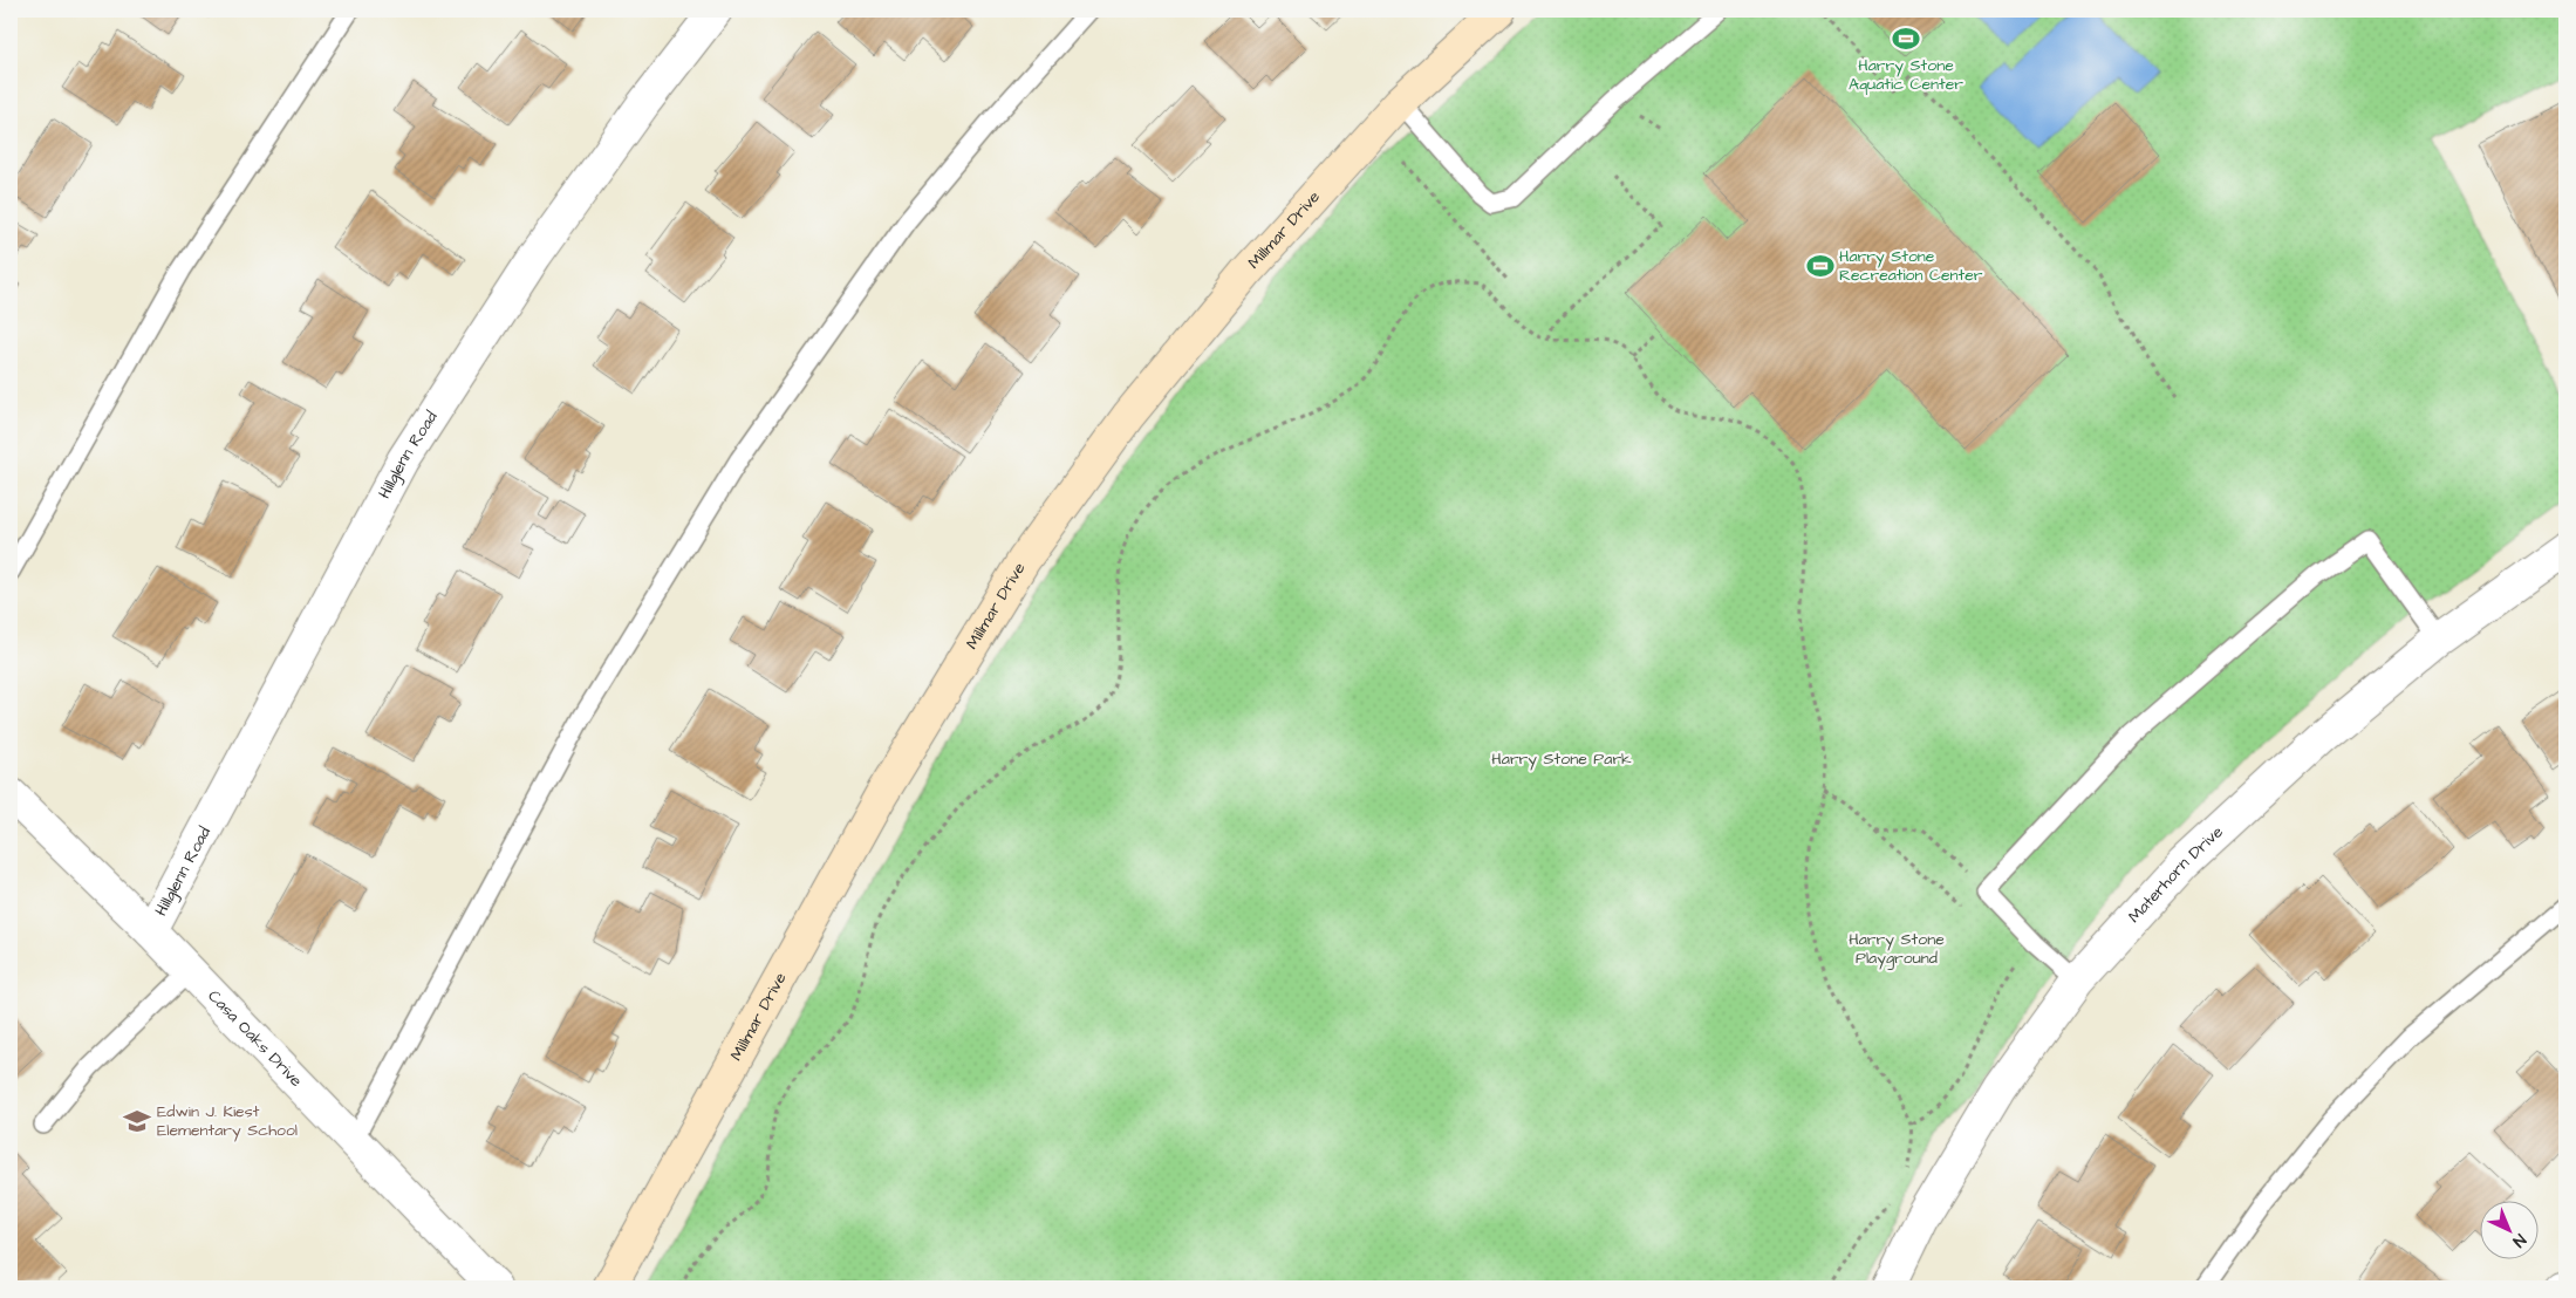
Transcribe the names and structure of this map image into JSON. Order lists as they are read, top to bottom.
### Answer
{
  "streets": {
    "street": [
      "Millmar Drive",
      "Hillglenn Road",
      "Materhorn Drive",
      "Casa Oaks Drive"
    ]
  },
  "crossings": [
    ["Hillglenn Road", "Casa Oaks Drive"]
  ],
  "parks": ["Harry Stone Park", "Harry Stone Playground"],
  "places": {
    "sports": ["Harry Stone Aquatic Center", "Harry Stone Recreation Center"],
    "school or university": ["Edwin J. Kiest Elementary School"]
  },
  "north": "bottom right"
}
